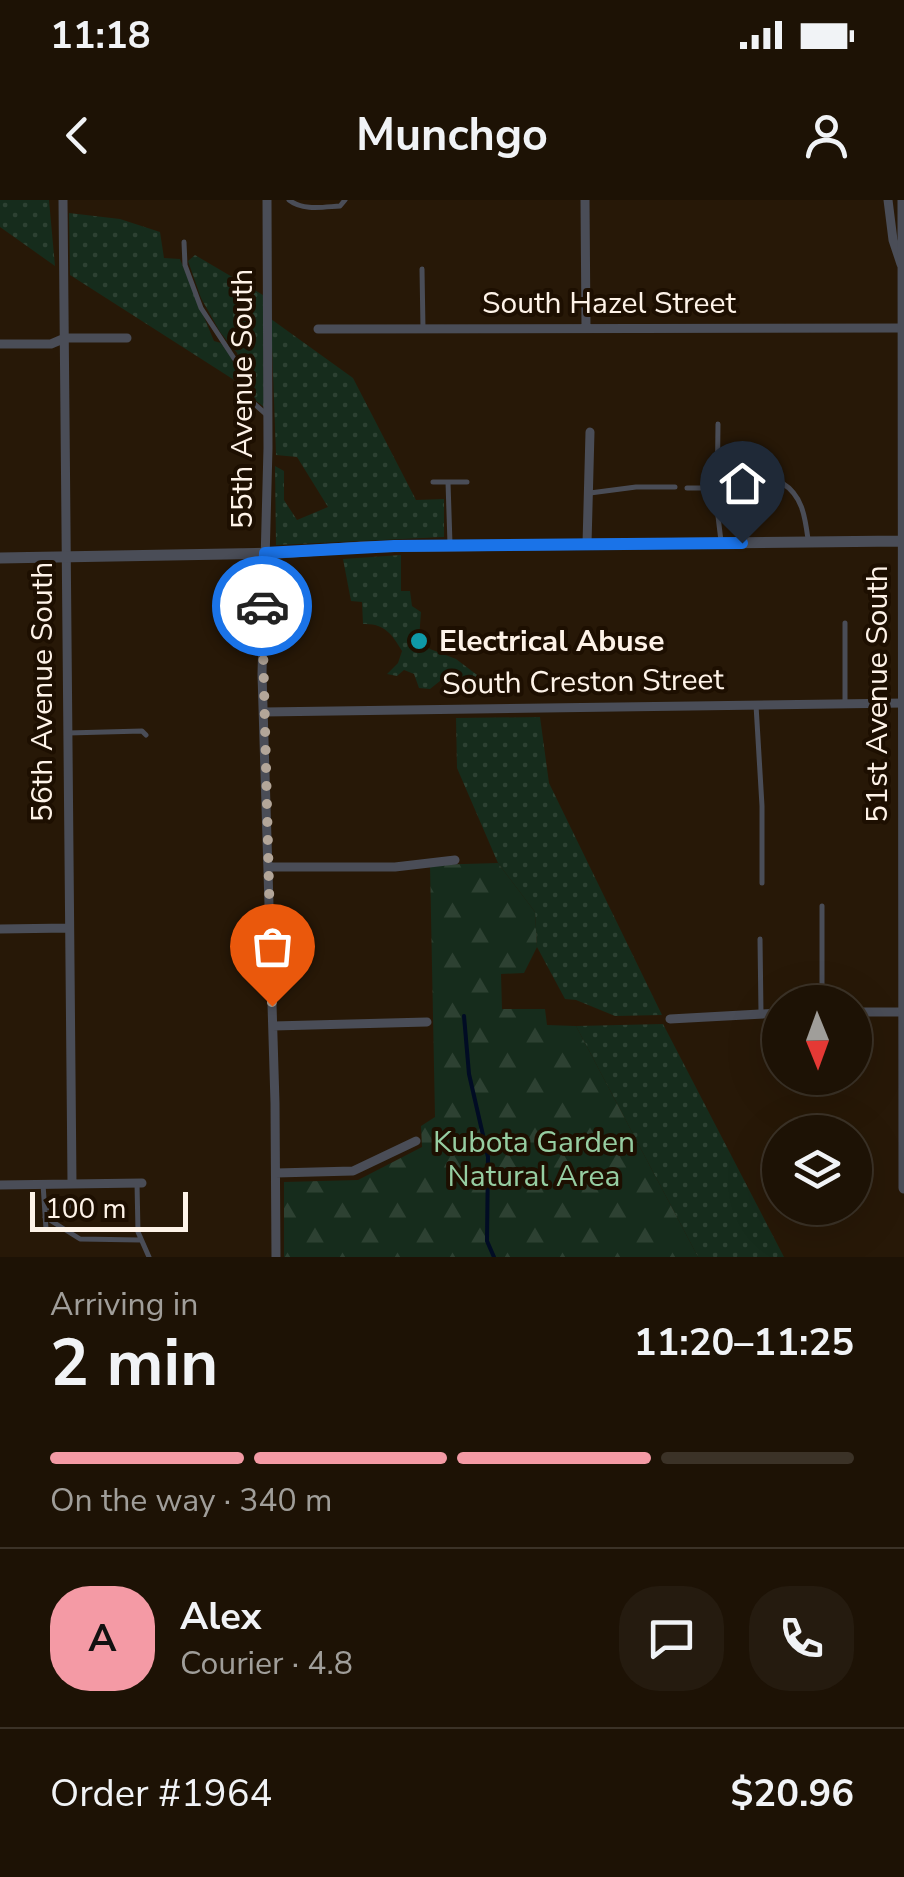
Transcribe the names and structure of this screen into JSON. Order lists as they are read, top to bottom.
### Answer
{
  "streets": {
    "street": [
      "South Hazel Street",
      "55th Avenue South",
      "South Creston Street",
      "56th Avenue South",
      "51st Avenue South"
    ]
  },
  "crossings": [
    ["South Hazel Street", "51st Avenue South"],
    ["55th Avenue South", "South Creston Street"],
    ["South Creston Street", "51st Avenue South"]
  ],
  "parks": ["Kubota Garden Natural Area"],
  "places": ["Electrical Abuse"],
  "scale_bar": "100 m",
  "north": "bottom",
  "page": {
    "status": "11:18",
    "header": "Munchgo",
    "scale": "100 m",
    "heading": ["2 min", "Arriving in", "11:20–11:25"],
    "panel": [
      "Alex",
      "Courier · 4.8",
      "Order #1964",
      "$20.96"
    ],
    "bar": "On the way · 340 m",
    "round": "A"
  }
}
